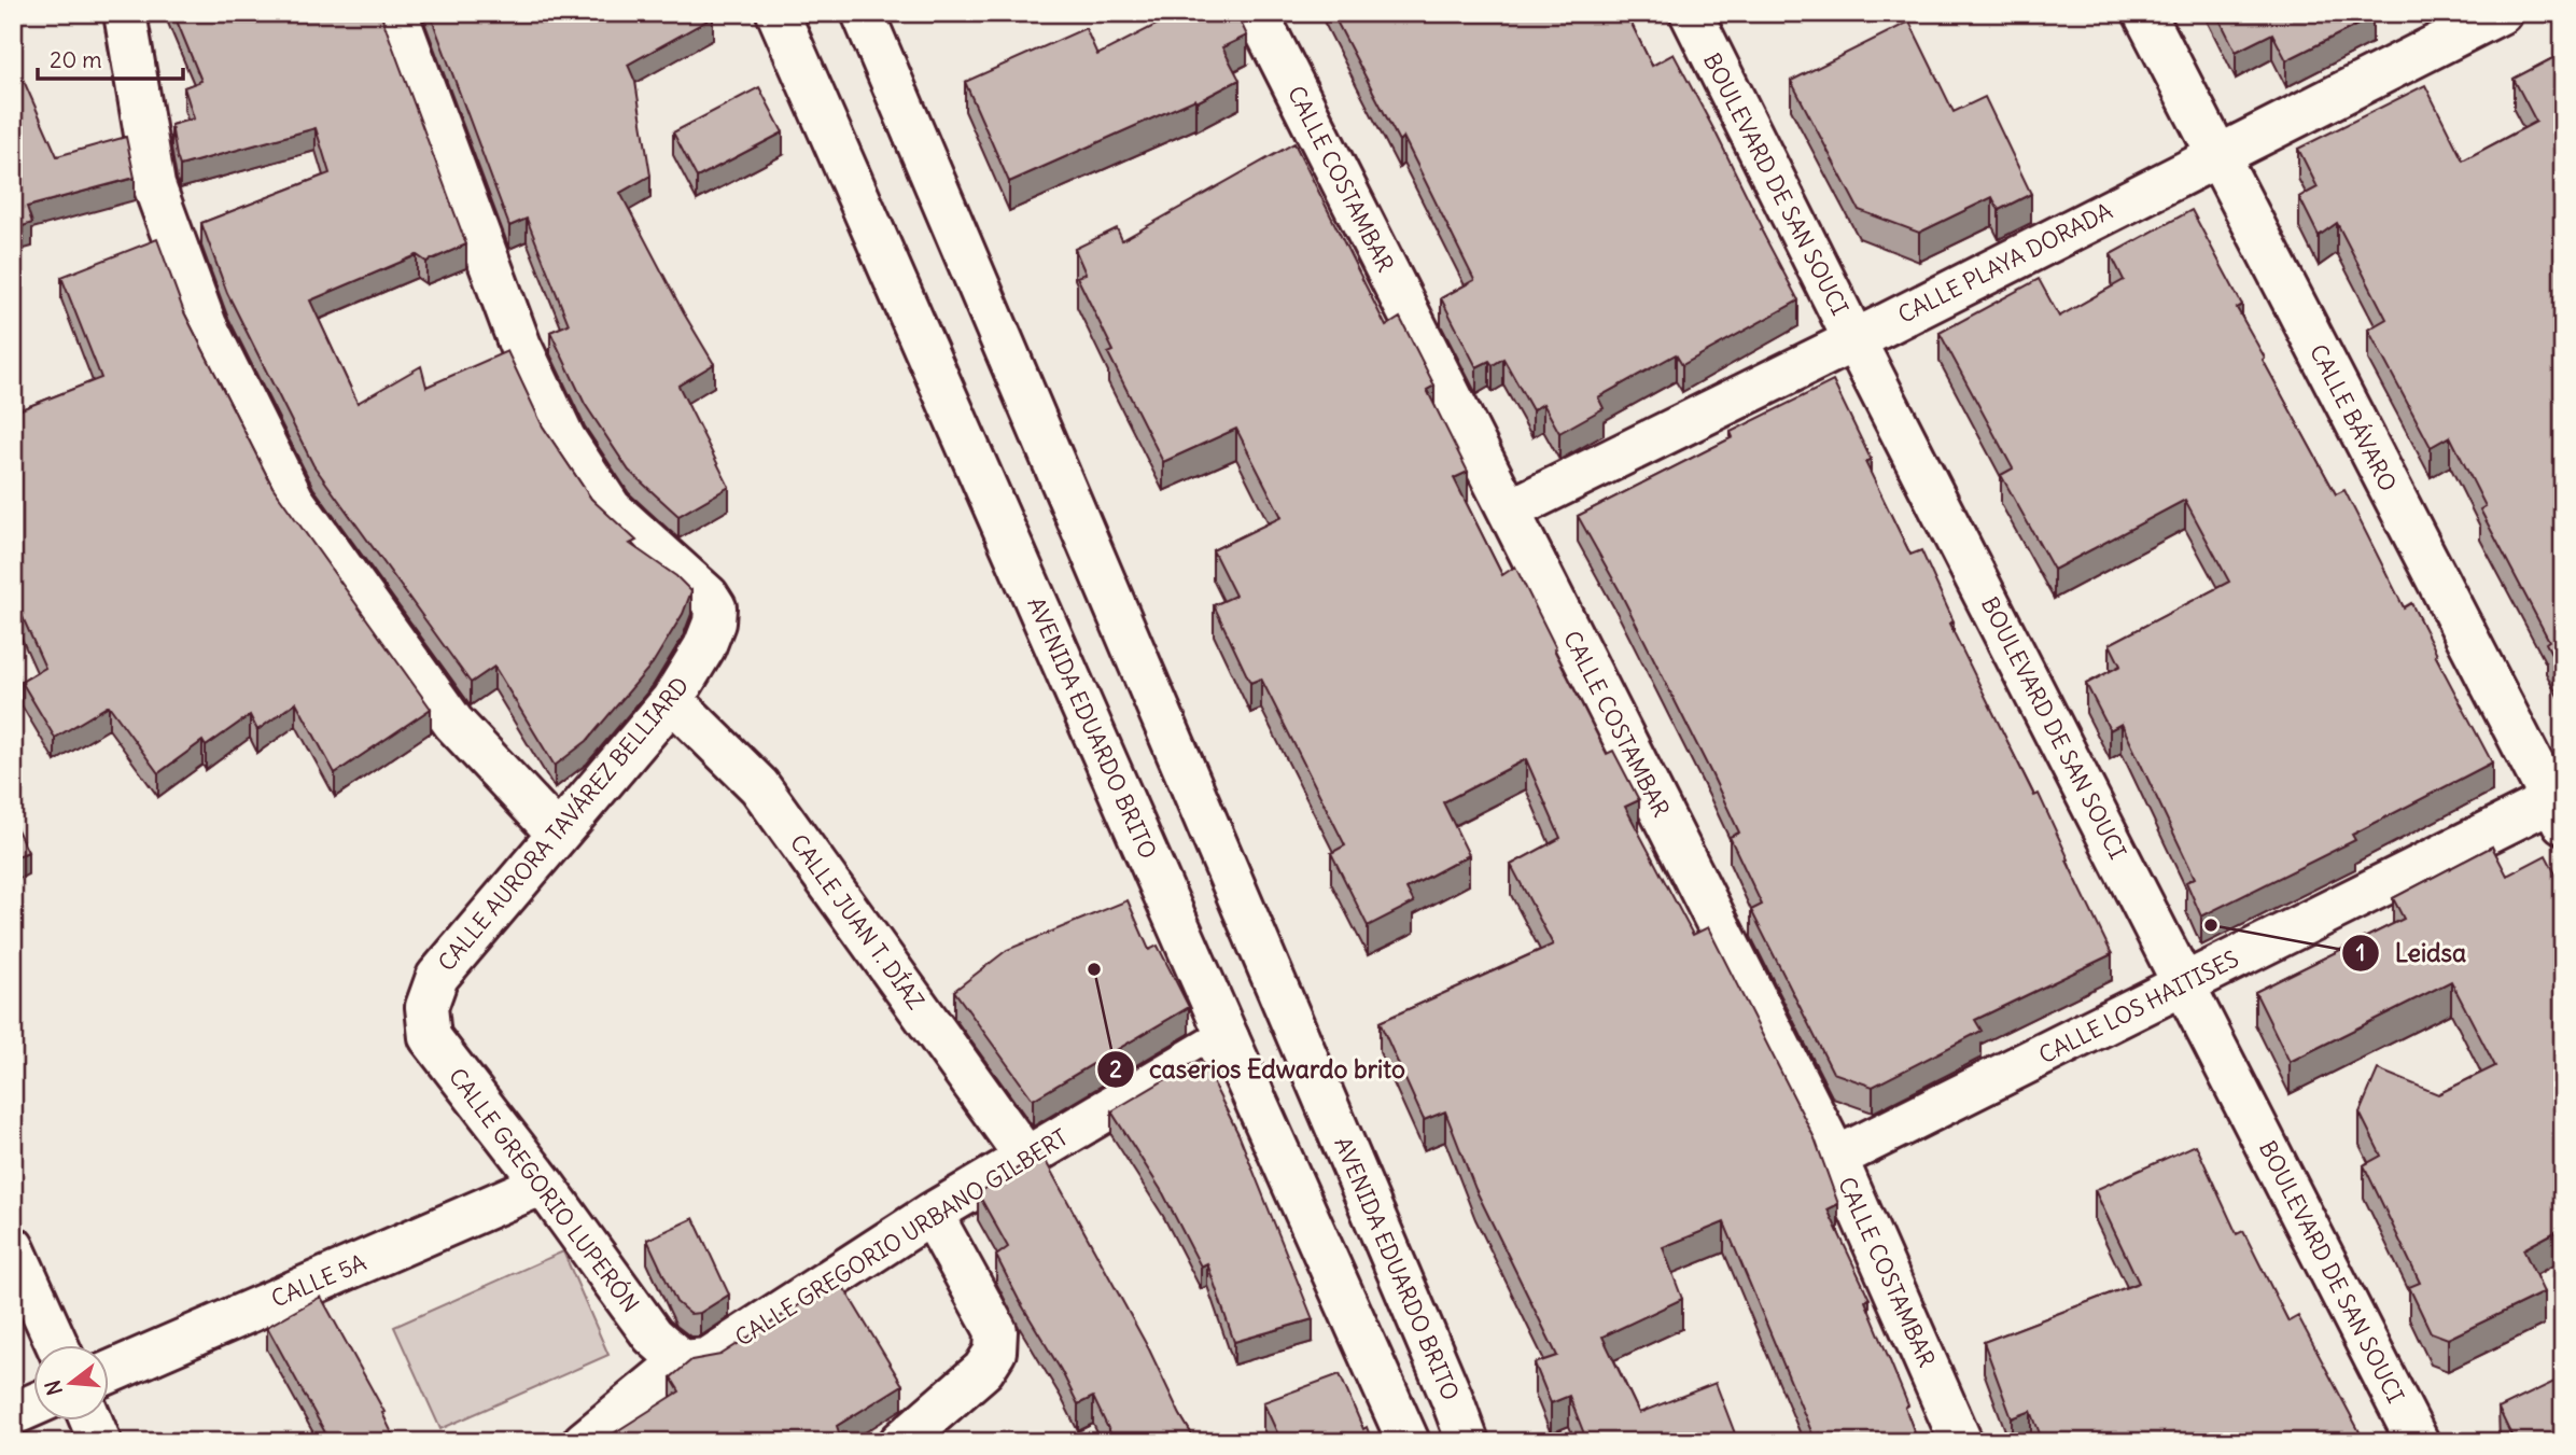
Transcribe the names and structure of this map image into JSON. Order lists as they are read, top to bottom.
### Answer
{
  "streets": {
    "street": [
      "CALLE COSTAMBAR",
      "BOULEVARD DE SAN SOUCI",
      "CALLE PLAYA DORADA",
      "CALLE BÁVARO",
      "AVENIDA EDUARDO BRITO",
      "CALLE AURORA TAVÁREZ BELLIARD",
      "CALLE JUAN T. DÍAZ",
      "CALLE LOS HAITISES",
      "CALLE GREGORIO LUPERÓN",
      "CALLE GREGORIO URBANO GILBERT",
      "CALLE 5A"
    ]
  },
  "crossings": [
    ["CALLE COSTAMBAR", "CALLE PLAYA DORADA"],
    ["CALLE COSTAMBAR", "CALLE LOS HAITISES"],
    ["BOULEVARD DE SAN SOUCI", "CALLE PLAYA DORADA"],
    ["BOULEVARD DE SAN SOUCI", "CALLE LOS HAITISES"],
    ["CALLE PLAYA DORADA", "CALLE BÁVARO"],
    ["CALLE BÁVARO", "CALLE LOS HAITISES"],
    ["AVENIDA EDUARDO BRITO", "CALLE GREGORIO URBANO GILBERT"],
    ["CALLE AURORA TAVÁREZ BELLIARD", "CALLE JUAN T. DÍAZ"],
    ["CALLE AURORA TAVÁREZ BELLIARD", "CALLE GREGORIO LUPERÓN"],
    ["CALLE JUAN T. DÍAZ", "CALLE GREGORIO URBANO GILBERT"],
    ["CALLE GREGORIO LUPERÓN", "CALLE GREGORIO URBANO GILBERT"],
    ["CALLE GREGORIO LUPERÓN", "CALLE 5A"]
  ],
  "places": ["Leidsa", "caserios Edwardo brito"],
  "scale_bar": "20 m",
  "north": "left"
}
